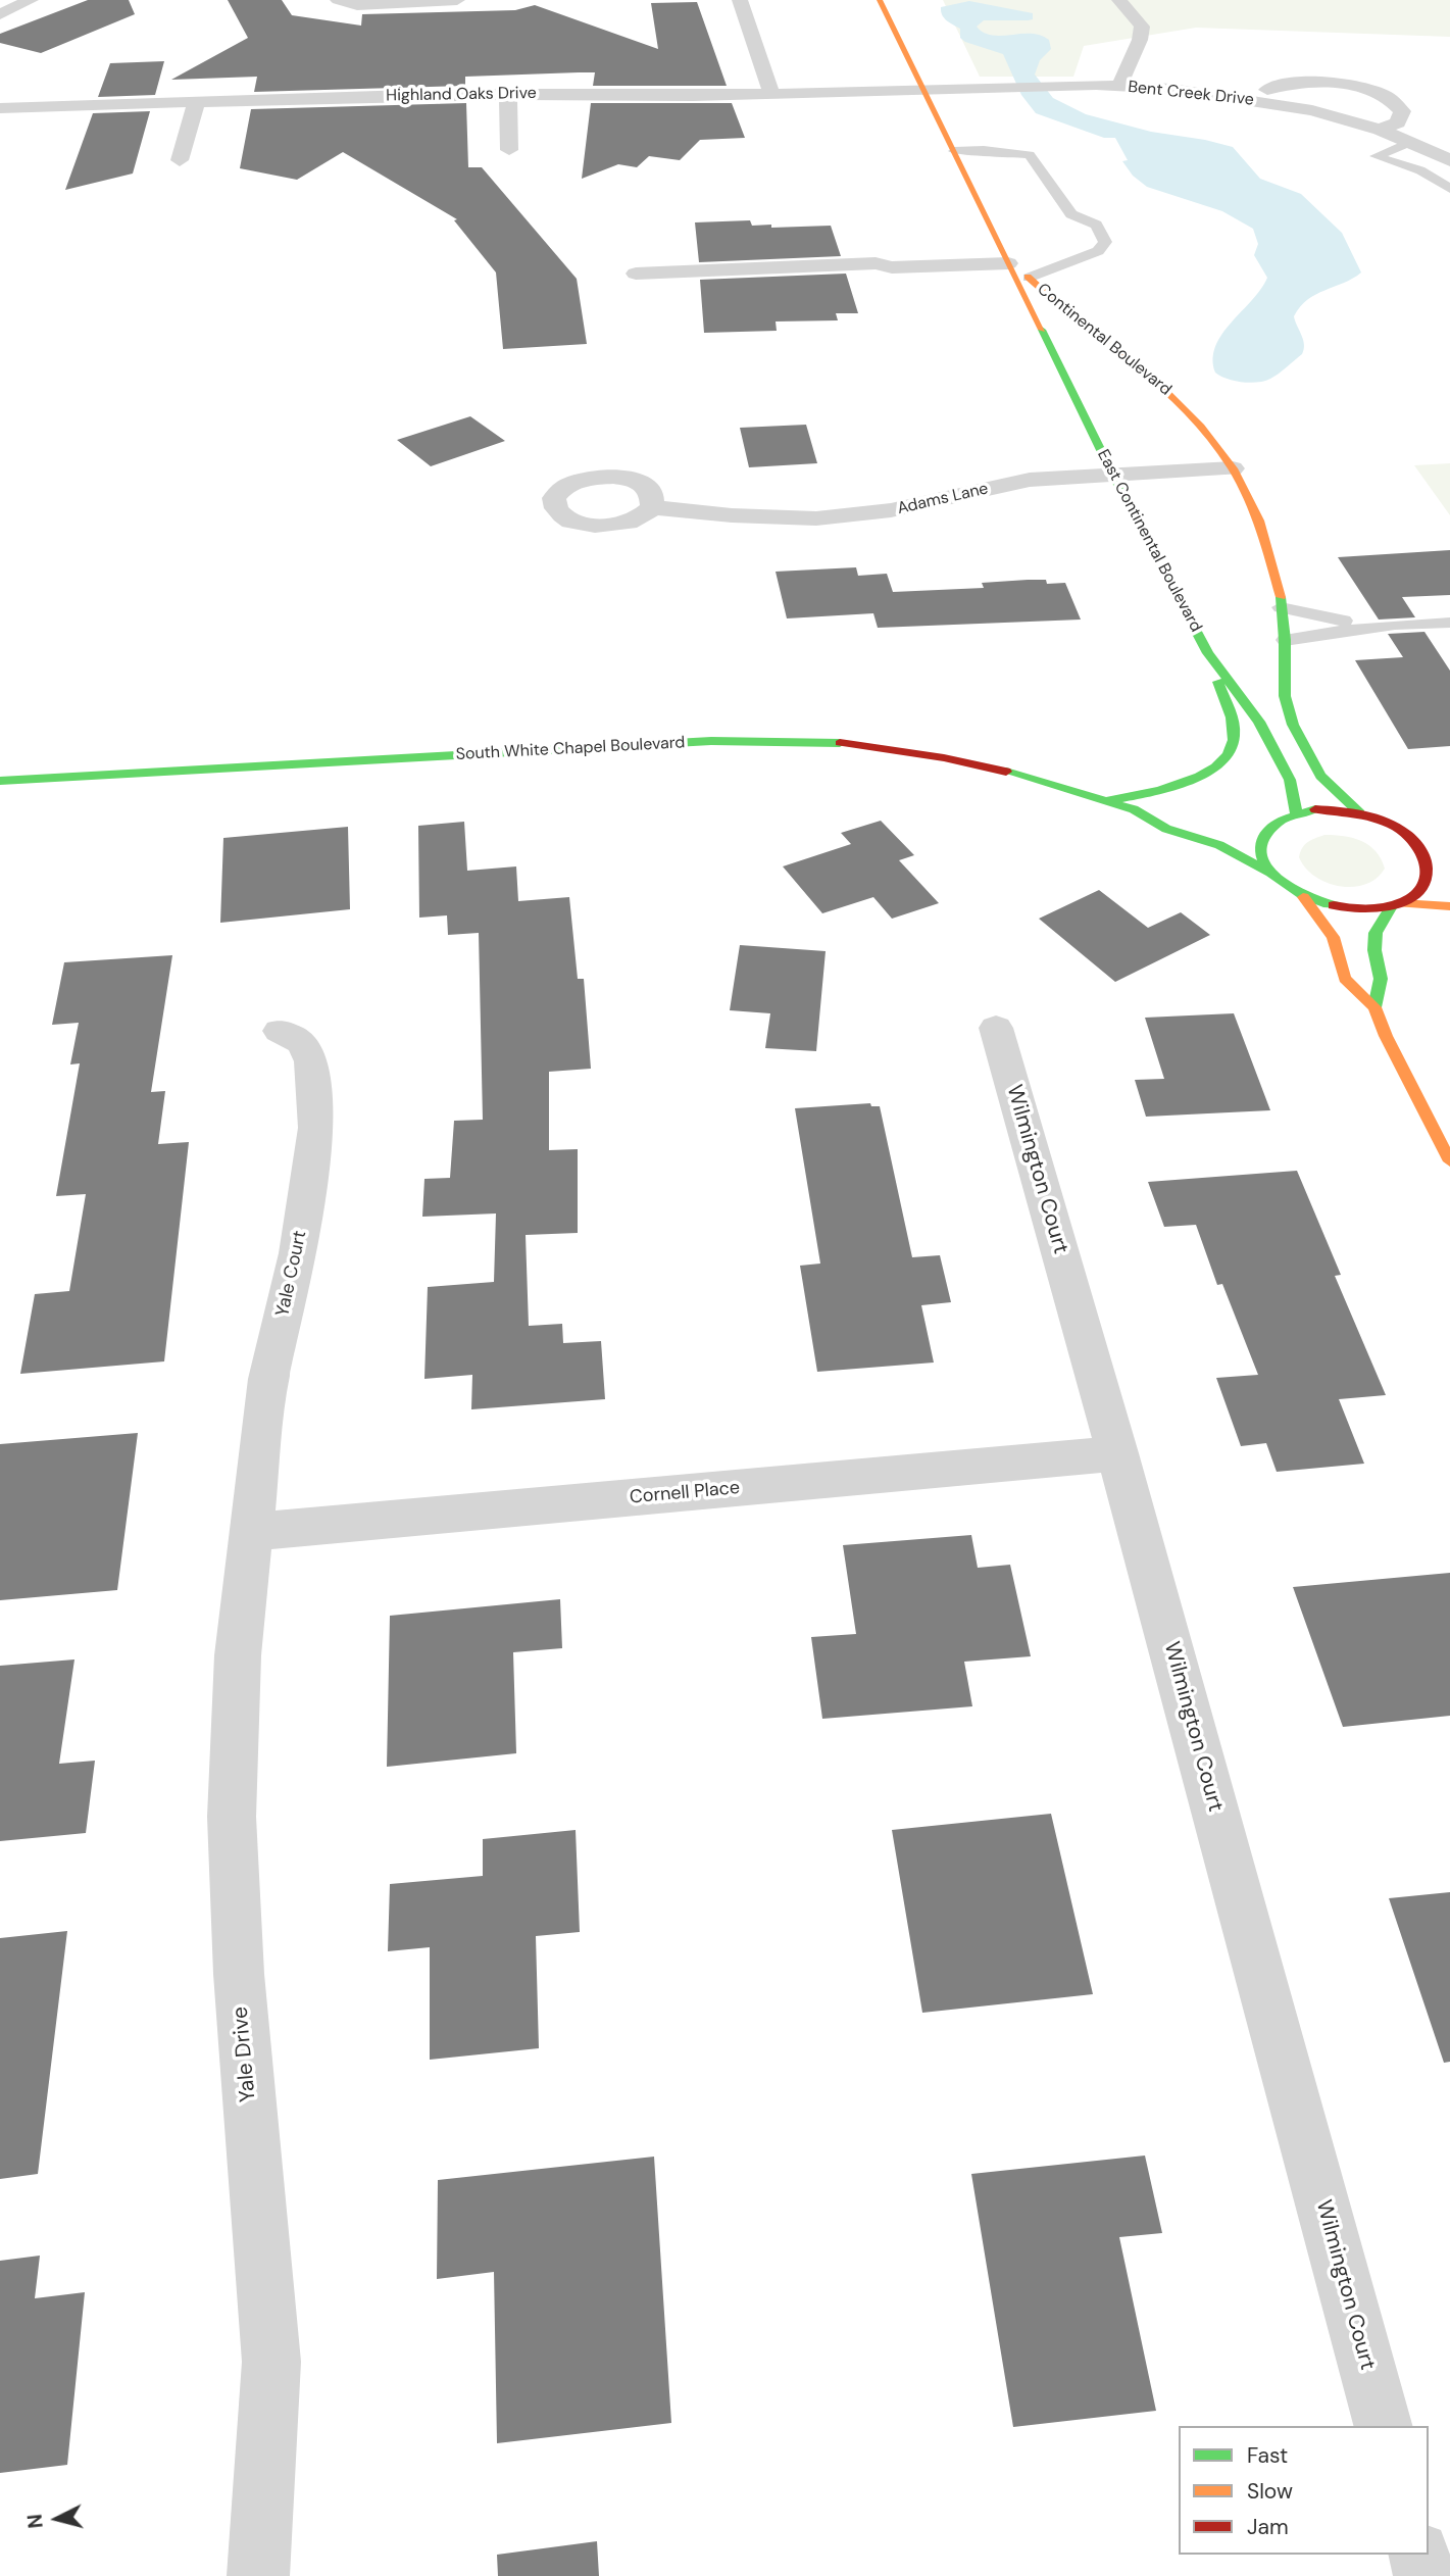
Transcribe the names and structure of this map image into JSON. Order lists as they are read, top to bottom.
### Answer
{
  "streets": {
    "main road": ["Continental Boulevard", "East Continental Boulevard", "South White Chapel Boulevard"],
    "street": [
      "Bent Creek Drive",
      "Highland Oaks Drive",
      "Adams Lane",
      "Wilmington Court",
      "Yale Court",
      "Cornell Place",
      "Yale Drive"
    ]
  },
  "crossings": [
    ["Bent Creek Drive", "Highland Oaks Drive"],
    ["Bent Creek Drive", "East Continental Boulevard"],
    ["Highland Oaks Drive", "East Continental Boulevard"],
    ["Continental Boulevard", "Adams Lane"],
    ["Continental Boulevard", "East Continental Boulevard"],
    ["Continental Boulevard", "South White Chapel Boulevard"],
    ["Adams Lane", "East Continental Boulevard"],
    ["East Continental Boulevard", "South White Chapel Boulevard"],
    ["Wilmington Court", "Cornell Place"],
    ["Yale Court", "Cornell Place"],
    ["Yale Court", "Yale Drive"],
    ["Cornell Place", "Yale Drive"]
  ],
  "legend": ["Fast", "Slow", "Jam"],
  "north": "left"
}
